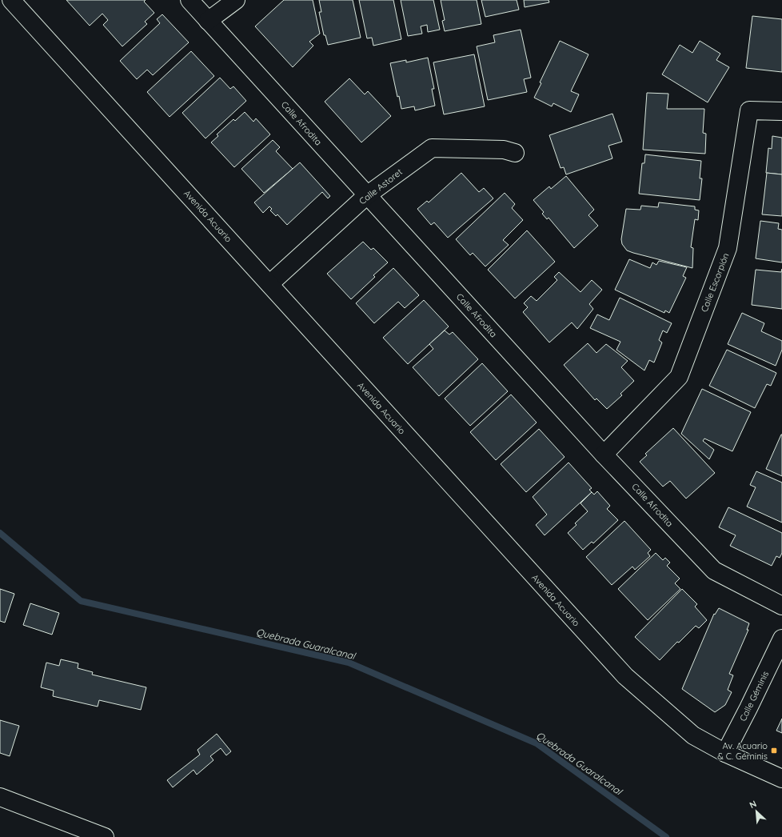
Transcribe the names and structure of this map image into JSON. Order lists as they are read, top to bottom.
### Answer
{
  "streets": {
    "street": [
      "Calle Afrodita",
      "Calle Astoret",
      "Avenida Acuario",
      "Calle Escorpión",
      "Calle Géminis"
    ]
  },
  "crossings": [
    ["Calle Afrodita", "Calle Astoret"],
    ["Calle Afrodita", "Calle Escorpión"],
    ["Calle Astoret", "Avenida Acuario"],
    ["Avenida Acuario", "Calle Géminis"]
  ],
  "water": ["Quebrada Guaralcanal"],
  "places": {
    "transit": ["Av. Acuario & C. Géminis"]
  },
  "north": "top left"
}
